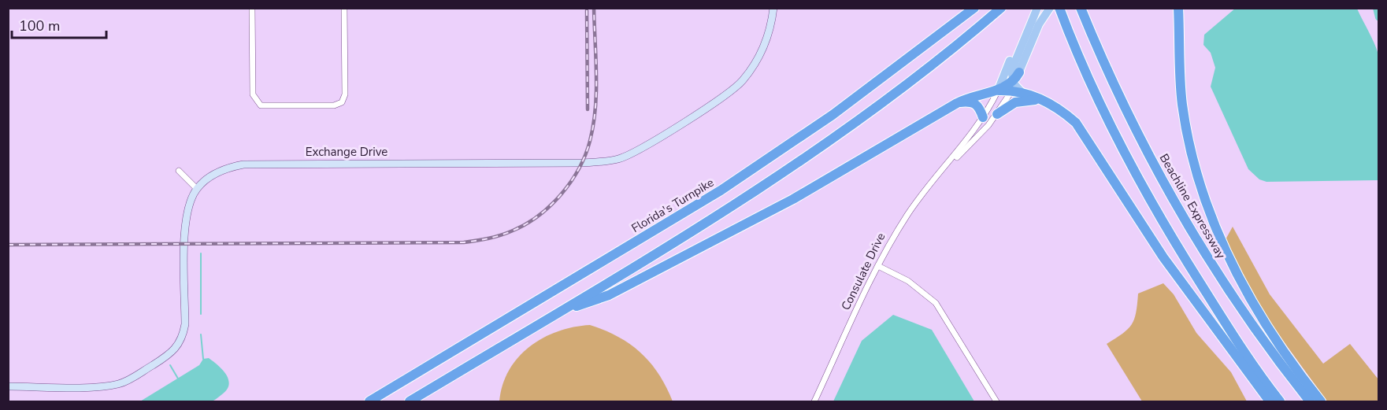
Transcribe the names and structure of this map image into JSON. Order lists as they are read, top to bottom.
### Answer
{
  "streets": {
    "highway": ["Florida's Turnpike", "Beachline Expressway"],
    "main road": ["Consulate Drive"],
    "street": ["Exchange Drive"]
  },
  "scale_bar": "100 m"
}
